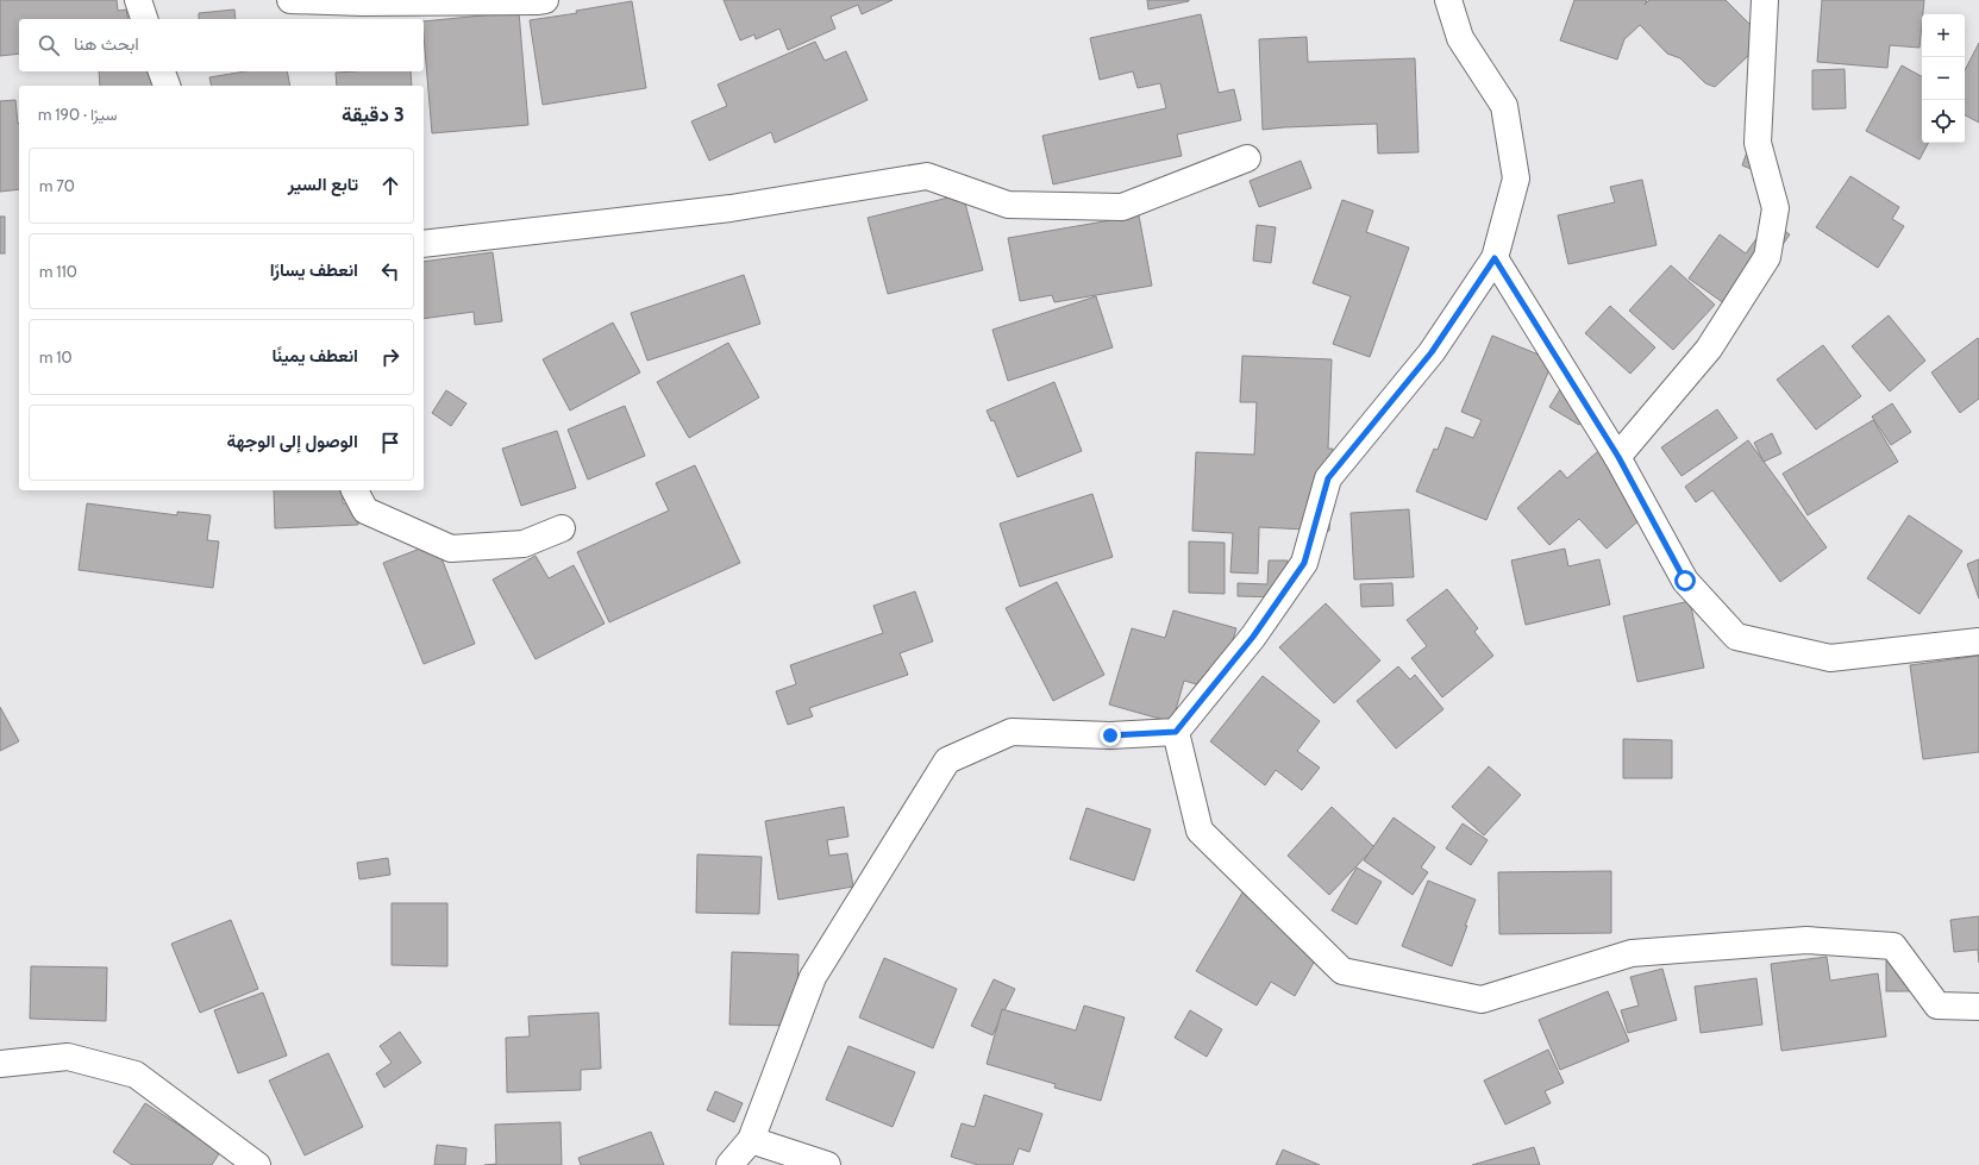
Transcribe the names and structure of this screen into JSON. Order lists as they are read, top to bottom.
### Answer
{
  "page": {
    "map_buttons": ["+", "−"],
    "search": "ابحث هنا",
    "heading": ["3 دقيقة", "سيرًا · 190 m"],
    "list": [
      ["تابع السير", "70 m"],
      ["انعطف يسارًا", "110 m"],
      ["انعطف يمينًا", "10 m"],
      "الوصول إلى الوجهة"
    ]
  }
}
